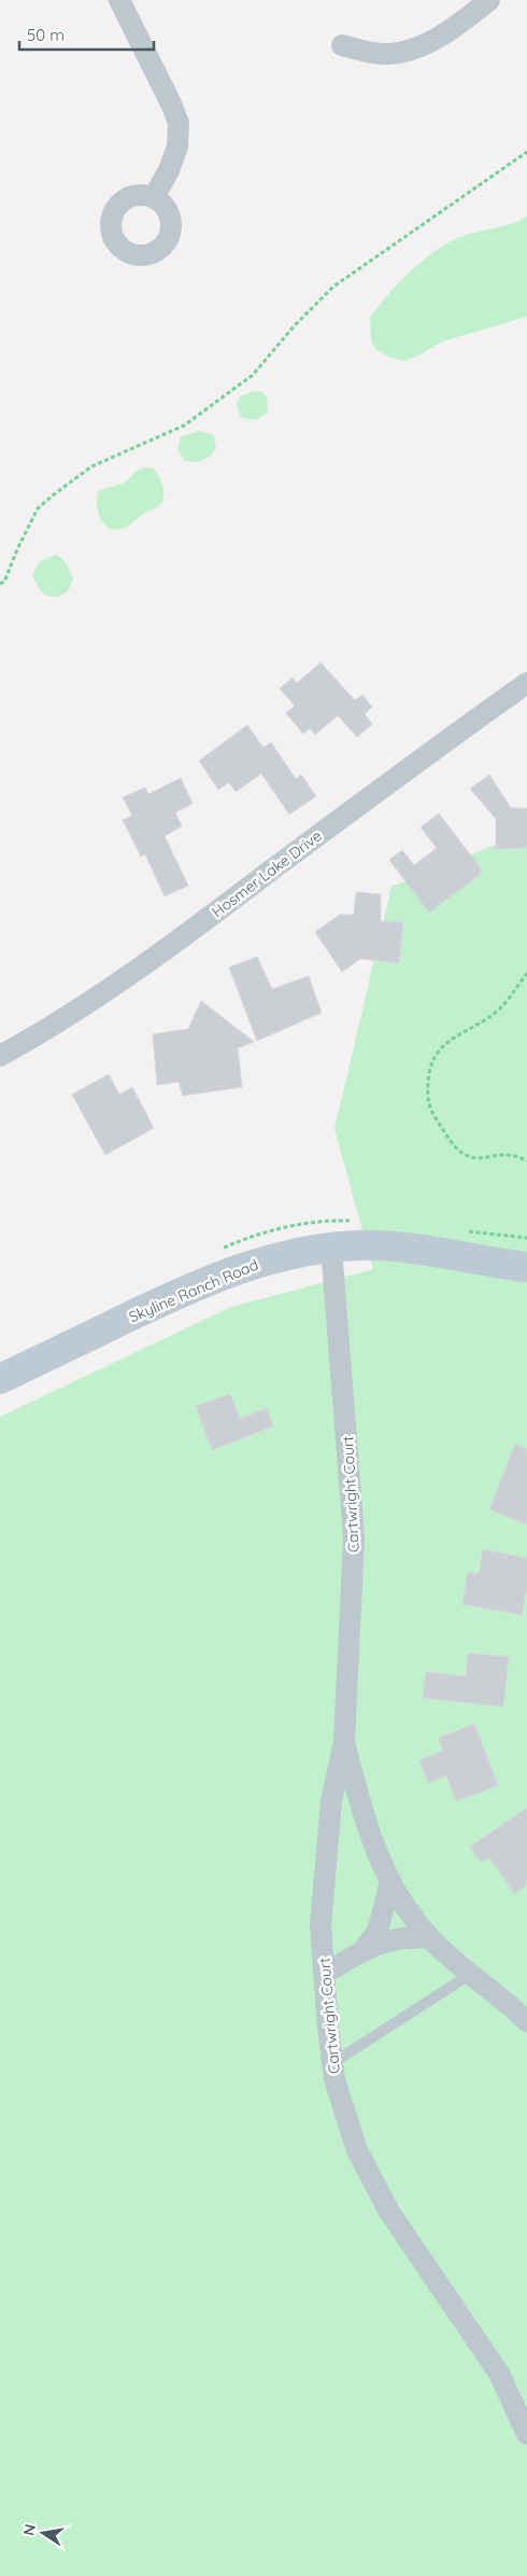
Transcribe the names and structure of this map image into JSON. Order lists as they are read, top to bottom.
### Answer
{
  "streets": {
    "street": ["Hosmer Lake Drive", "Skyline Ranch Road", "Cartwright Court"]
  },
  "crossings": [
    ["Skyline Ranch Road", "Cartwright Court"]
  ],
  "scale_bar": "50 m",
  "north": "left"
}
